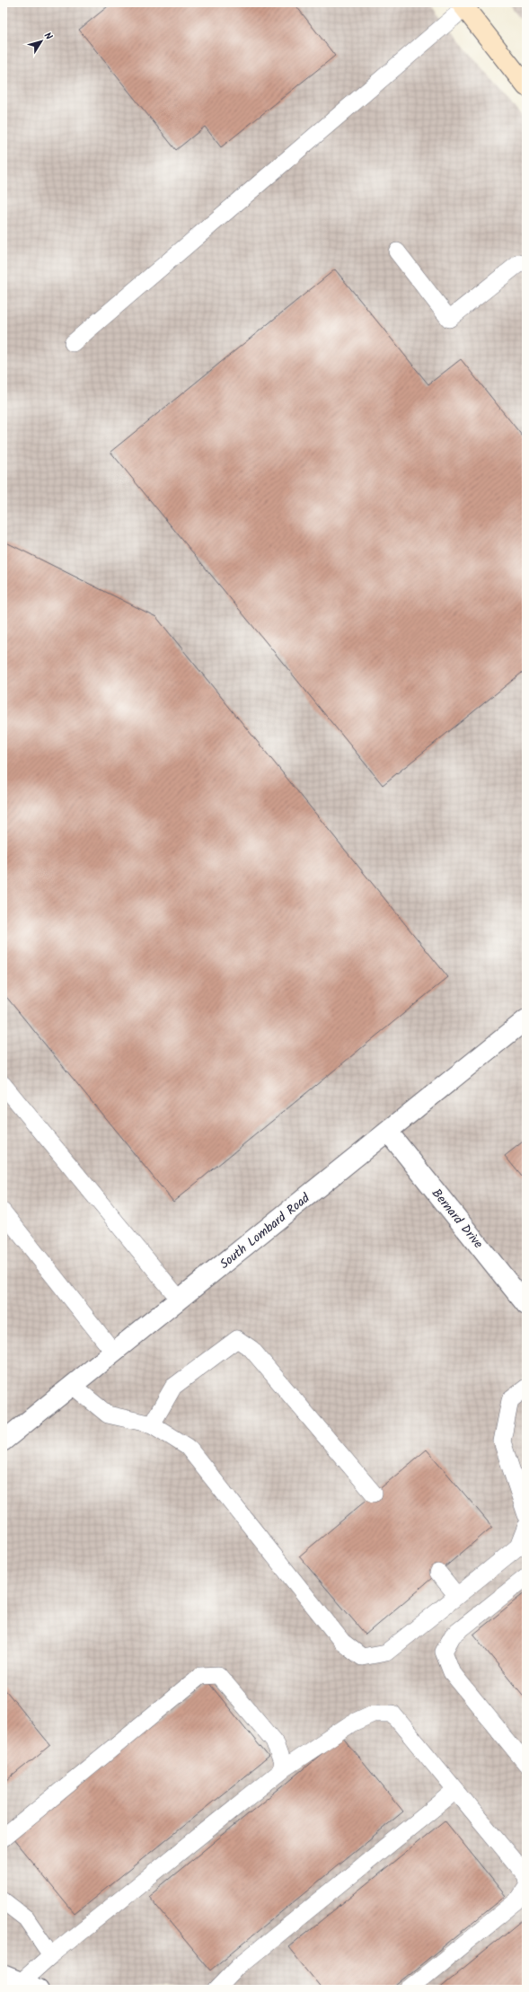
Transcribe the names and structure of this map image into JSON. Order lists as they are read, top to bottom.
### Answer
{
  "streets": {
    "street": ["Bernard Drive", "South Lombard Road"]
  },
  "crossings": [
    ["Bernard Drive", "South Lombard Road"]
  ],
  "north": "top right"
}
